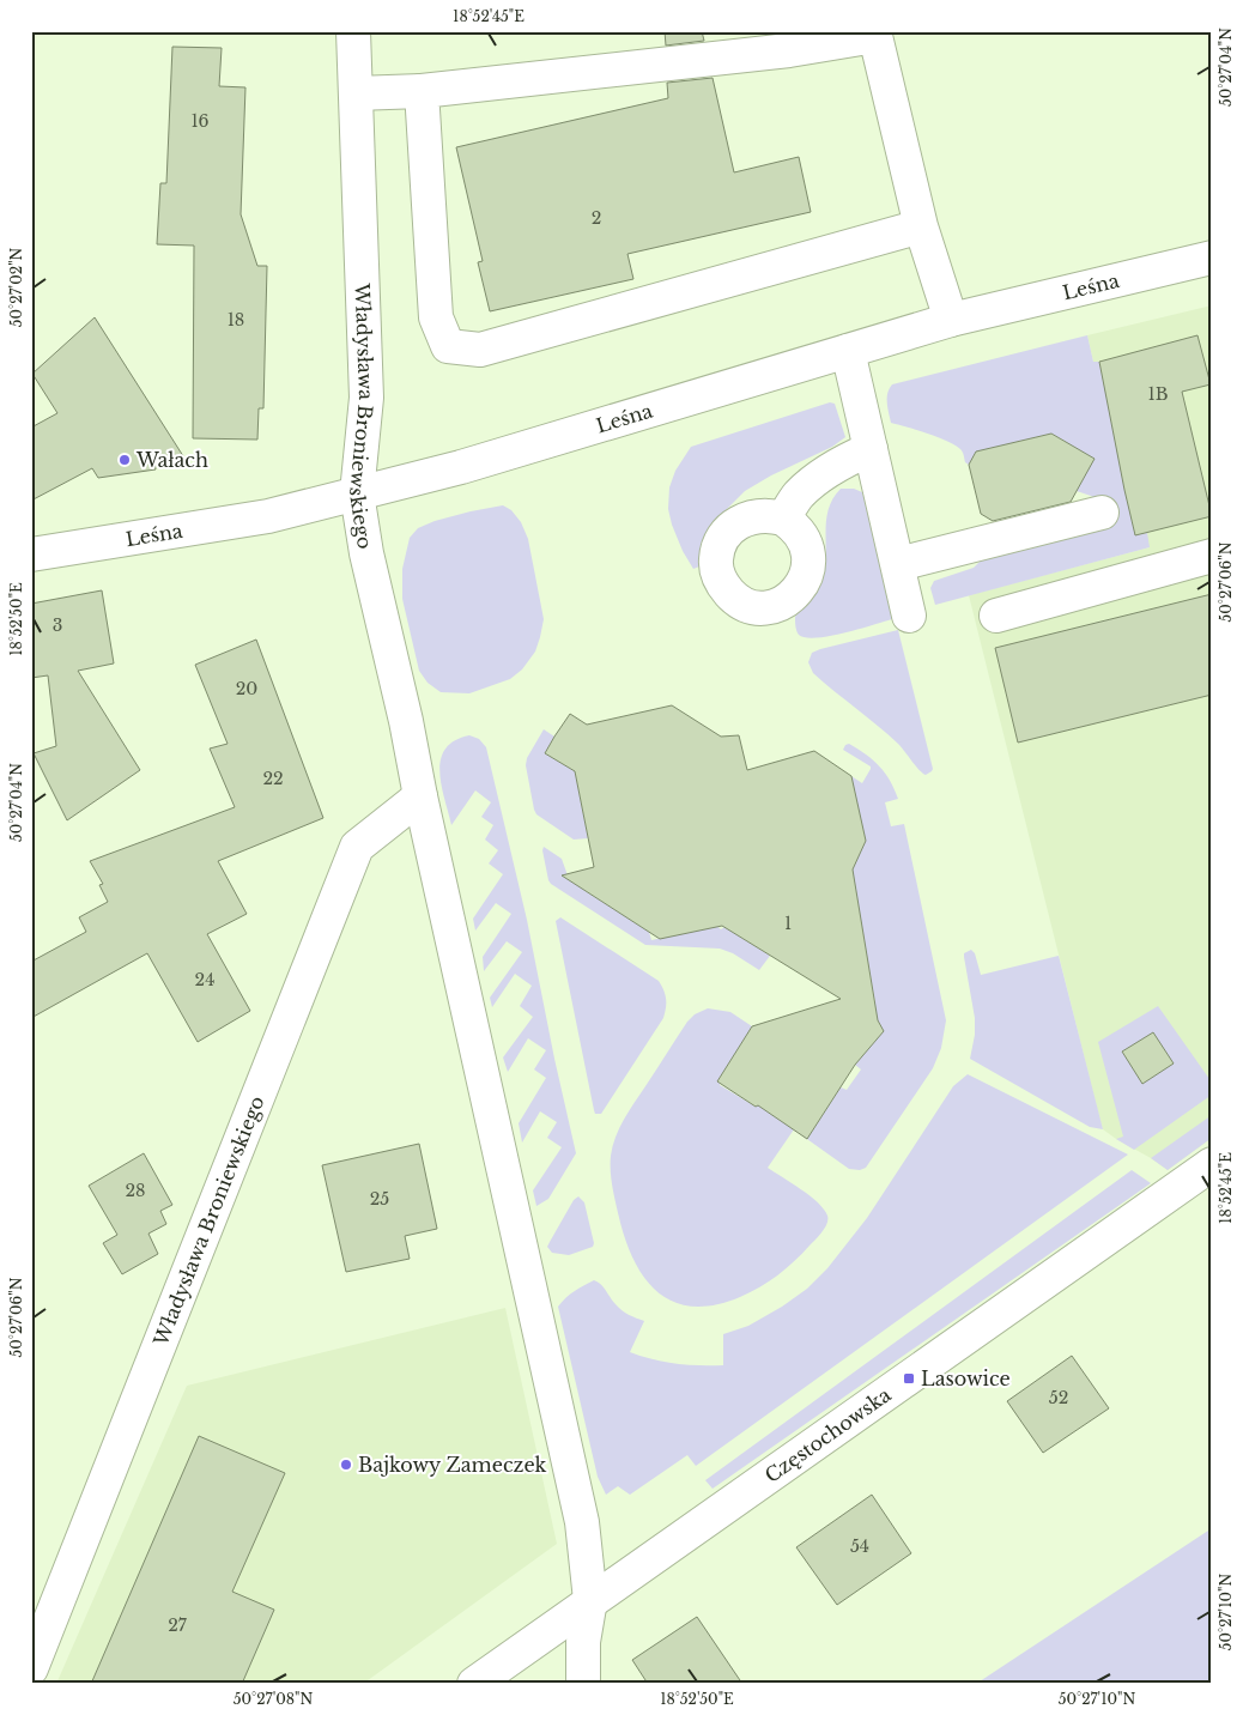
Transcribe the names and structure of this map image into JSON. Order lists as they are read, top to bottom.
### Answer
{
  "streets": {
    "street": ["Leśna", "Władysława Broniewskiego", "Częstochowska"]
  },
  "crossings": [
    ["Leśna", "Władysława Broniewskiego"],
    ["Władysława Broniewskiego", "Częstochowska"]
  ],
  "places": {
    "other": ["Wałach", "Bajkowy Zameczek"],
    "transit": ["Lasowice"]
  },
  "house_numbers": [
    "16",
    "2",
    "18",
    "1B",
    "3",
    "20",
    "22",
    "1",
    "24",
    "28",
    "25",
    "52",
    "54",
    "27"
  ],
  "coordinates": [
    "18°52'45\"E",
    "50°27'04\"N",
    "50°27'02\"N",
    "50°27'06\"N",
    "18°52'50\"E",
    "50°27'10\"N",
    "50°27'08\"N"
  ]
}
